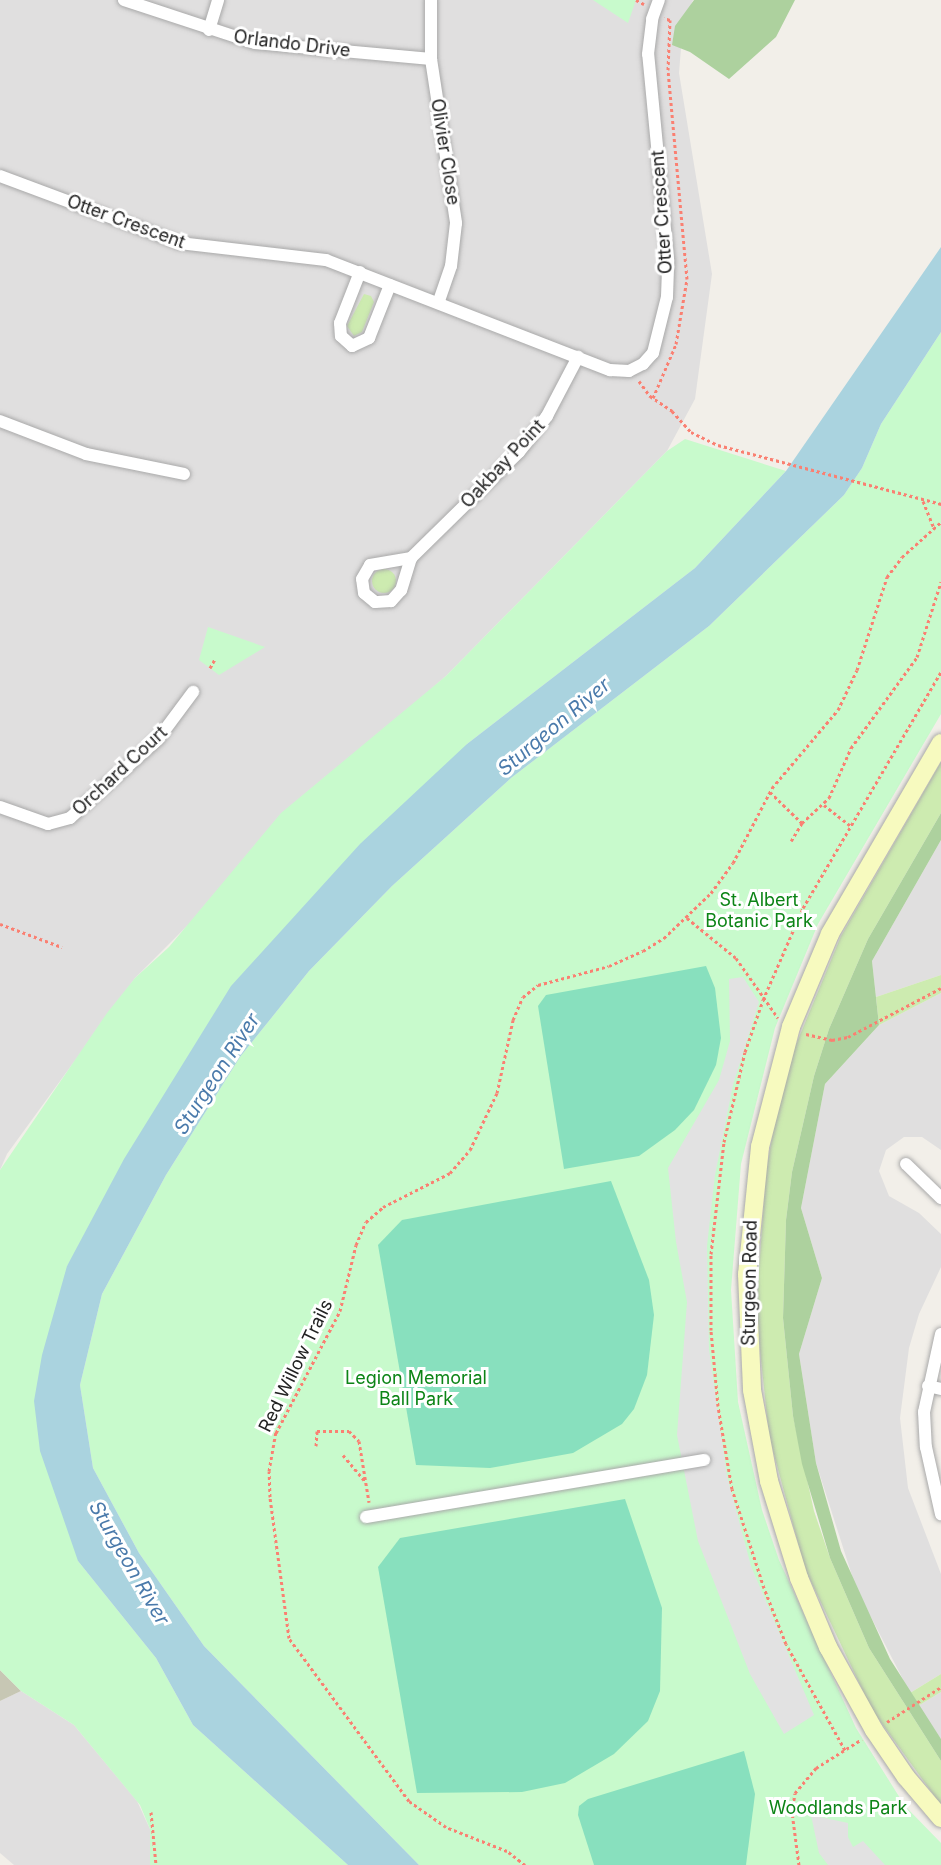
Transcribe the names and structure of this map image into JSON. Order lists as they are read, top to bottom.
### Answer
{
  "streets": {
    "main road": ["Sturgeon Road"],
    "street": [
      "Orlando Drive",
      "Olivier Close",
      "Otter Crescent",
      "Oakbay Point",
      "Orchard Court"
    ],
    "path": ["Red Willow Trails"]
  },
  "crossings": [
    ["Orlando Drive", "Olivier Close"],
    ["Olivier Close", "Otter Crescent"],
    ["Otter Crescent", "Oakbay Point"]
  ],
  "water": ["Sturgeon River"],
  "parks": ["St. Albert Botanic Park", "Legion Memorial Ball Park", "Woodlands Park"]
}
